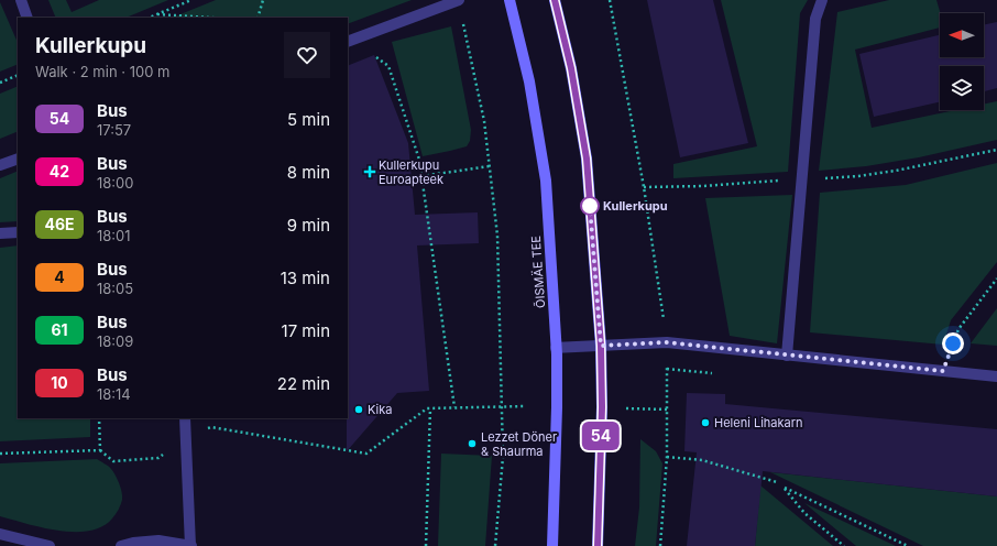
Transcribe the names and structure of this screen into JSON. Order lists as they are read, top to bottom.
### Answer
{
  "streets": {
    "main road": ["ÕISMÄE TEE"]
  },
  "places": {
    "health": ["Kullerkupu Euroapteek"],
    "other": [
      "Kullerkupu",
      "Kika",
      "Heleni Lihakarn",
      "Lezzet Döner & Shaurma"
    ]
  },
  "lines": ["bus line 54"],
  "north": "left",
  "page": {
    "on_map": "54",
    "heading": ["Kullerkupu", "Walk · 2 min · 100 m"],
    "list": [
      {
        "mark": "54",
        "name": "Bus",
        "note": "17:57",
        "value": "5 min"
      },
      {
        "mark": "42",
        "name": "Bus",
        "note": "18:00",
        "value": "8 min"
      },
      {
        "mark": "46E",
        "name": "Bus",
        "note": "18:01",
        "value": "9 min"
      },
      {
        "mark": "4",
        "name": "Bus",
        "note": "18:05",
        "value": "13 min"
      },
      {
        "mark": "61",
        "name": "Bus",
        "note": "18:09",
        "value": "17 min"
      },
      {
        "mark": "10",
        "name": "Bus",
        "note": "18:14",
        "value": "22 min"
      }
    ]
  }
}
